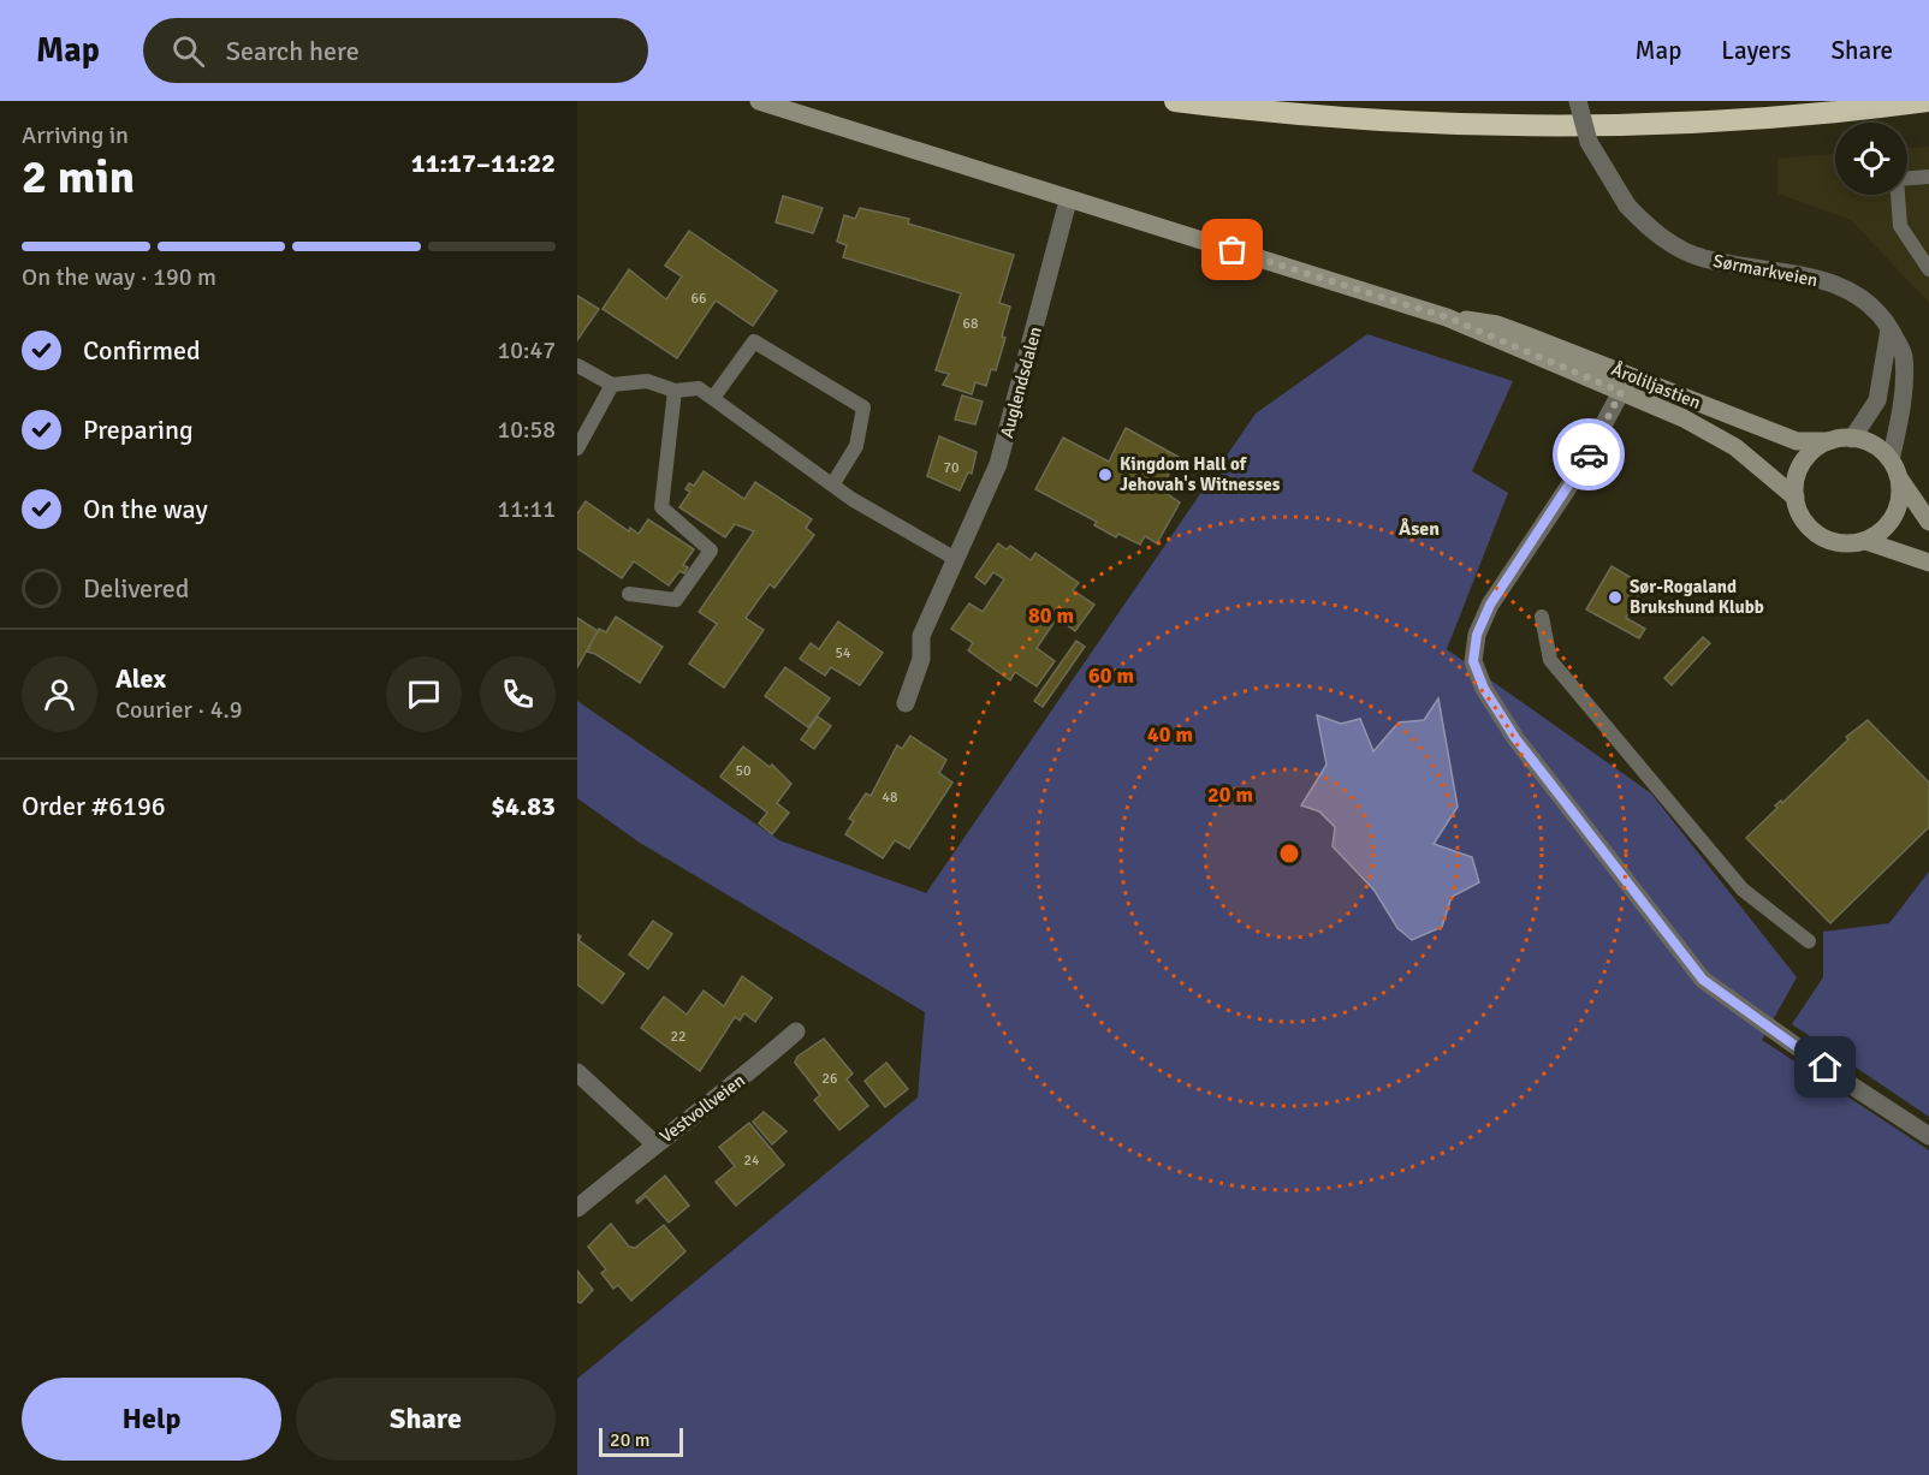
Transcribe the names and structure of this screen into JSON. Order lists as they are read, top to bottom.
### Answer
{
  "streets": {
    "main road": ["Åroliljastien"],
    "street": ["Sørmarkveien", "Auglendsdalen", "Vestvollveien"]
  },
  "crossings": [
    ["Sørmarkveien", "Åroliljastien"]
  ],
  "districts": ["Åsen"],
  "places": ["Kingdom Hall of Jehovah's Witnesses", "Sør-Rogaland Brukshund Klubb"],
  "house_numbers": [
    "66",
    "68",
    "70",
    "54",
    "50",
    "48",
    "22",
    "26",
    "24"
  ],
  "scale_bar": "20 m",
  "page": {
    "header": "Map",
    "search": "Search here",
    "nav": ["Map", "Layers", "Share"],
    "heading": ["2 min", "Arriving in", "11:17–11:22"],
    "panel": [
      "Alex",
      "Courier · 4.9",
      "Order #6196",
      "$4.83"
    ],
    "bar": "On the way · 190 m",
    "list": [
      ["Confirmed", "10:47"],
      ["Preparing", "10:58"],
      ["On the way", "11:11"],
      "Delivered"
    ],
    "buttons": ["Help", "Share"],
    "scale": "20 m"
  },
  "rings": [
    "80 m",
    "60 m",
    "40 m",
    "20 m"
  ]
}
